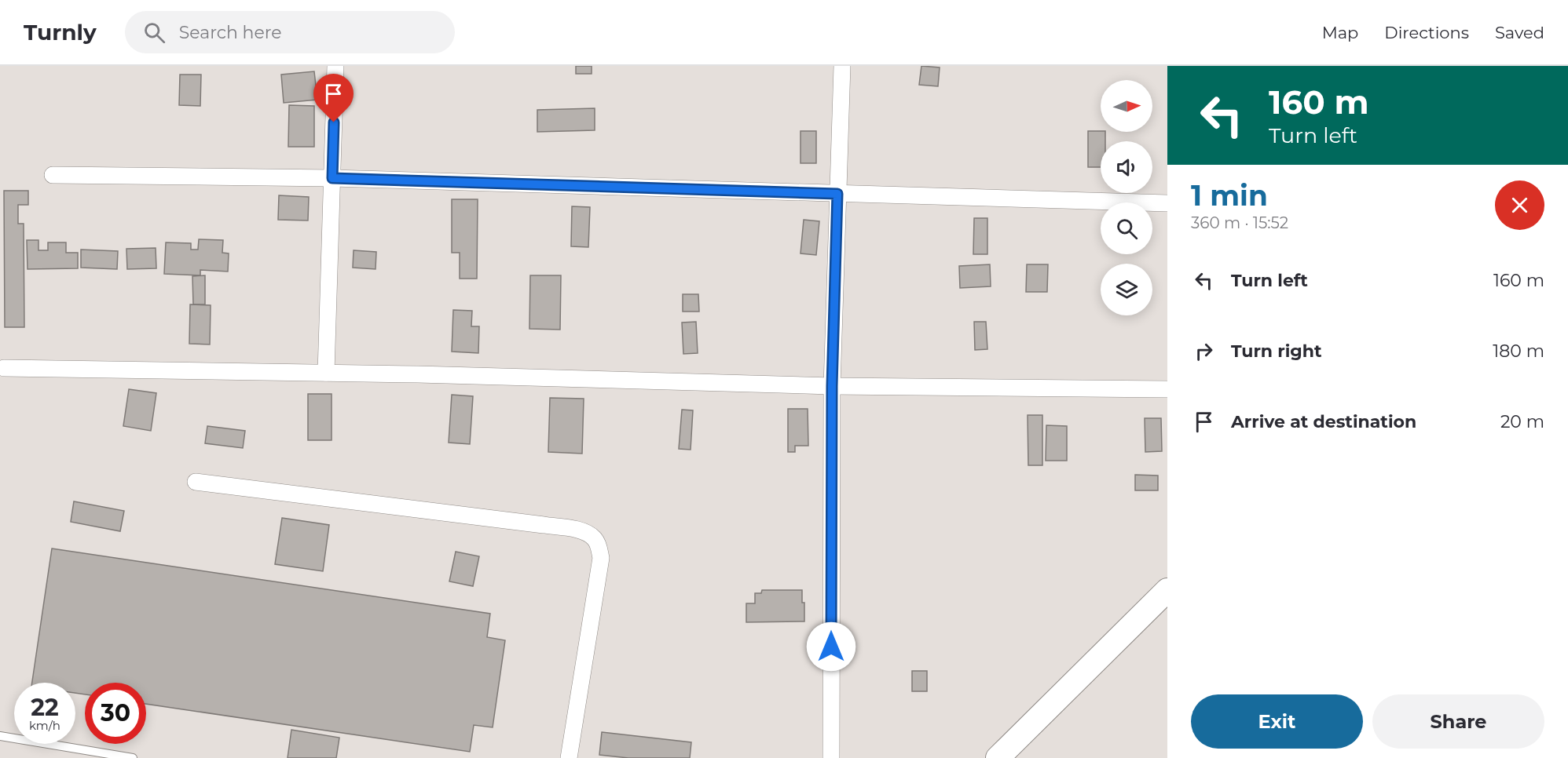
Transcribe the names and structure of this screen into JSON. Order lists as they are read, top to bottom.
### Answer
{
  "north": "right",
  "page": {
    "header": "Turnly",
    "search": "Search here",
    "nav": ["Map", "Directions", "Saved"],
    "turn": ["160 m", "Turn left"],
    "heading": ["1 min", "360 m · 15:52"],
    "list": [
      {
        "name": "Turn left",
        "value": "160 m"
      },
      {
        "name": "Turn right",
        "value": "180 m"
      },
      {
        "name": "Arrive at destination",
        "value": "20 m"
      }
    ],
    "speed": "22 km/h",
    "limit": "30",
    "buttons": ["Exit", "Share"]
  }
}
